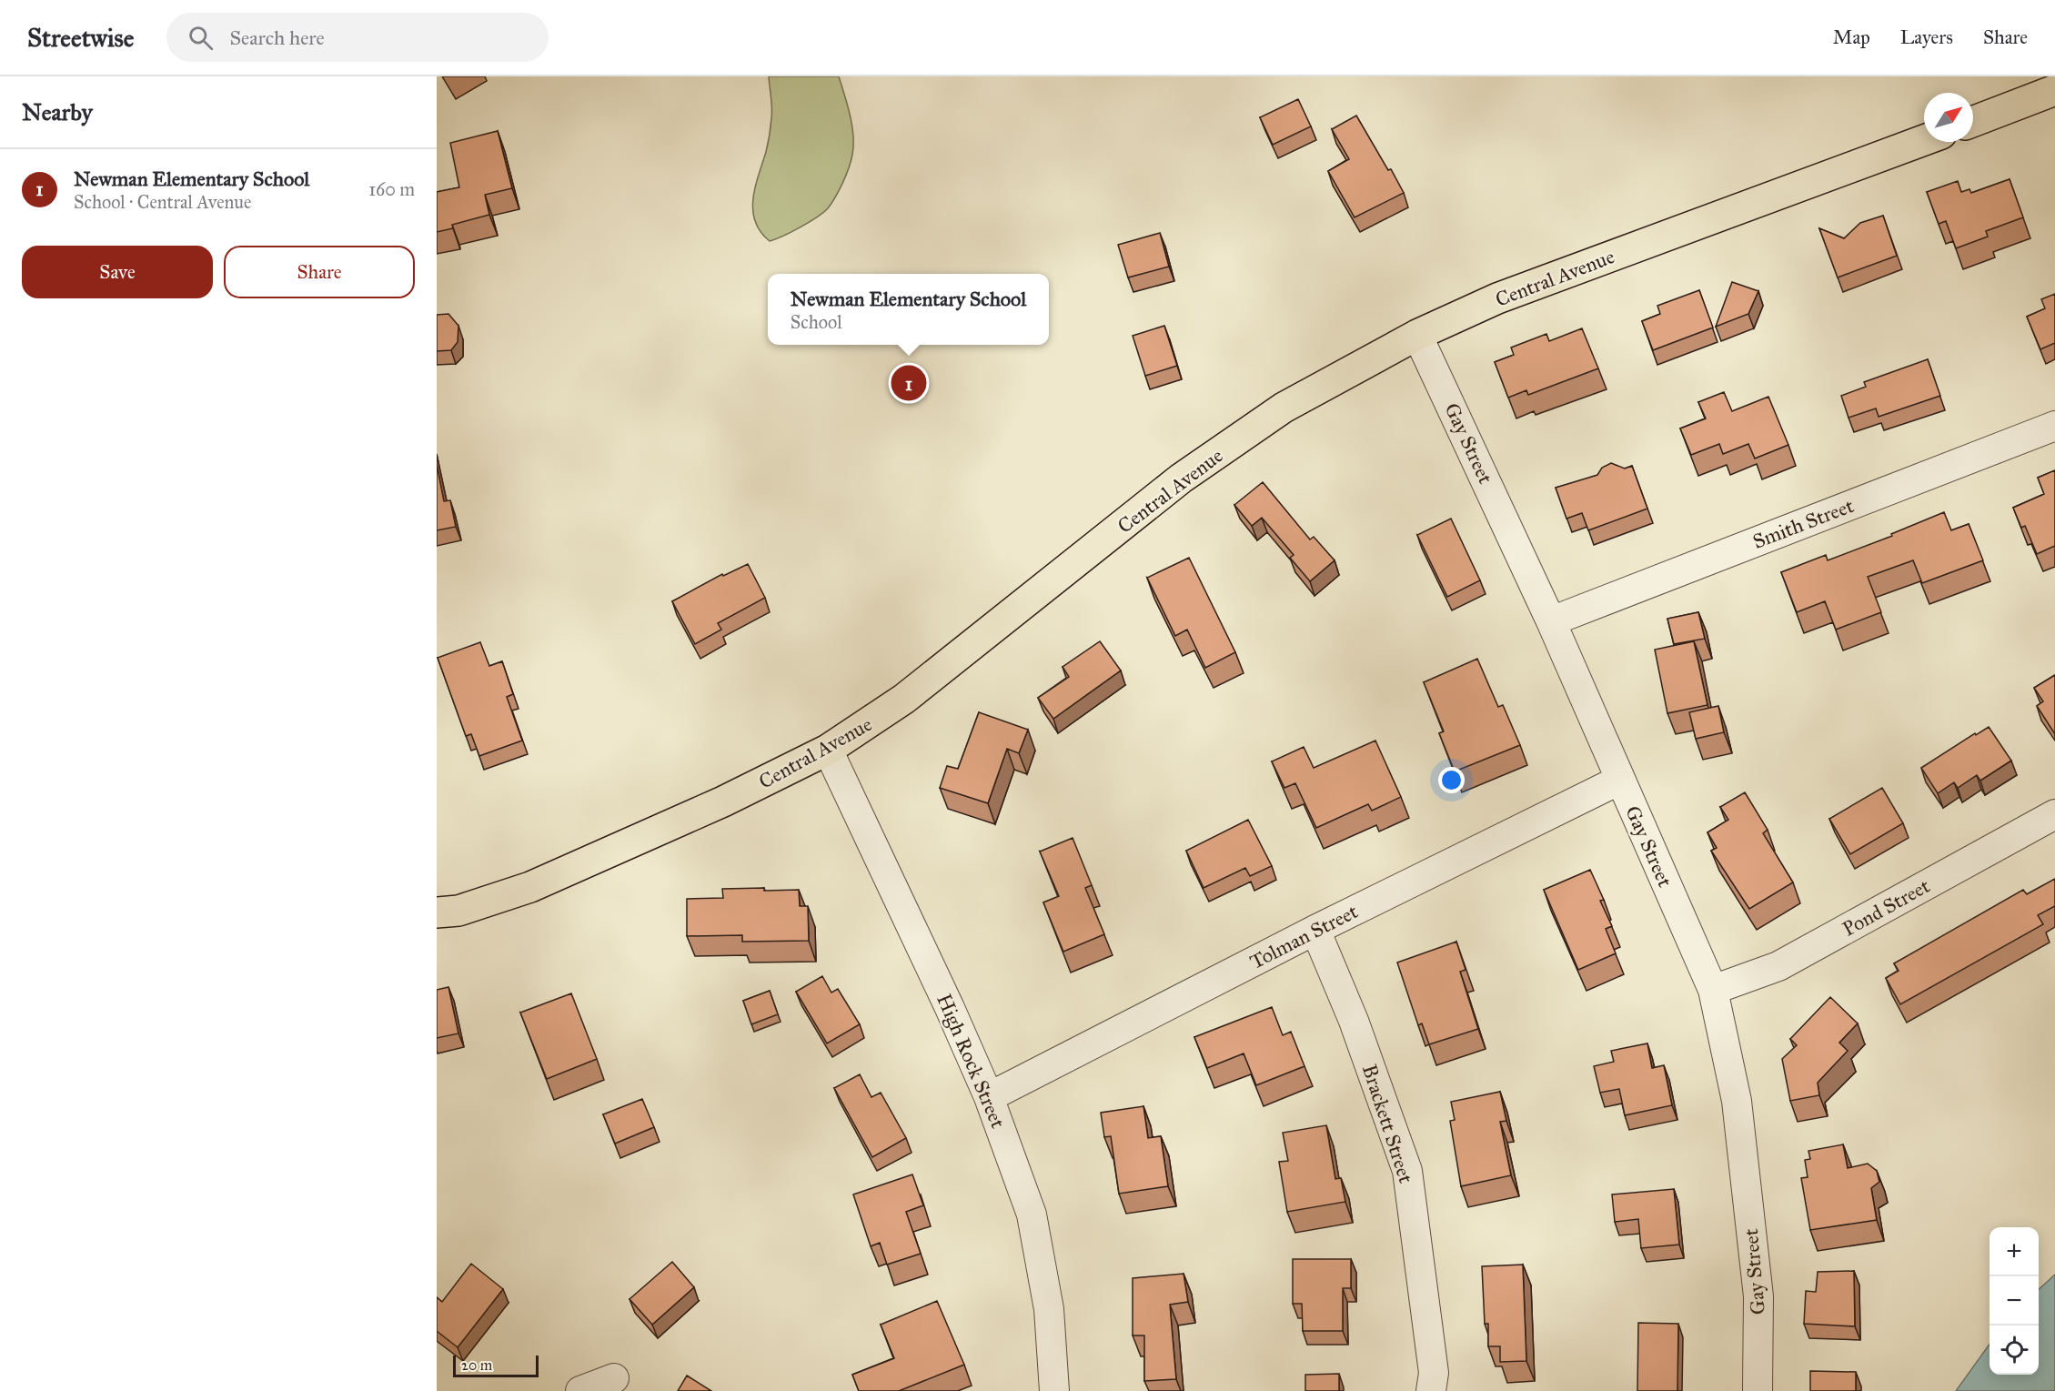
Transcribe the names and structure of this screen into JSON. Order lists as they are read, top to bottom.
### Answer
{
  "streets": {
    "main road": ["Central Avenue"],
    "street": [
      "Gay Street",
      "Smith Street",
      "Pond Street",
      "Tolman Street",
      "High Rock Street",
      "Brackett Street"
    ]
  },
  "crossings": [
    ["Central Avenue", "Gay Street"],
    ["Central Avenue", "High Rock Street"],
    ["Gay Street", "Smith Street"],
    ["Gay Street", "Pond Street"],
    ["Gay Street", "Tolman Street"],
    ["Tolman Street", "High Rock Street"],
    ["Tolman Street", "Brackett Street"]
  ],
  "scale_bar": "20 m",
  "north": "top right",
  "page": {
    "header": "Streetwise",
    "search": "Search here",
    "nav": ["Map", "Layers", "Share"],
    "heading": "Nearby",
    "list": [
      {
        "mark": "1",
        "name": "Newman Elementary School",
        "note": "School · Central Avenue",
        "value": "160 m"
      }
    ],
    "buttons": ["Save", "Share"],
    "popup": ["Newman Elementary School", "School"],
    "pins": "1",
    "map_buttons": ["+", "−"],
    "scale": "20 m"
  }
}
